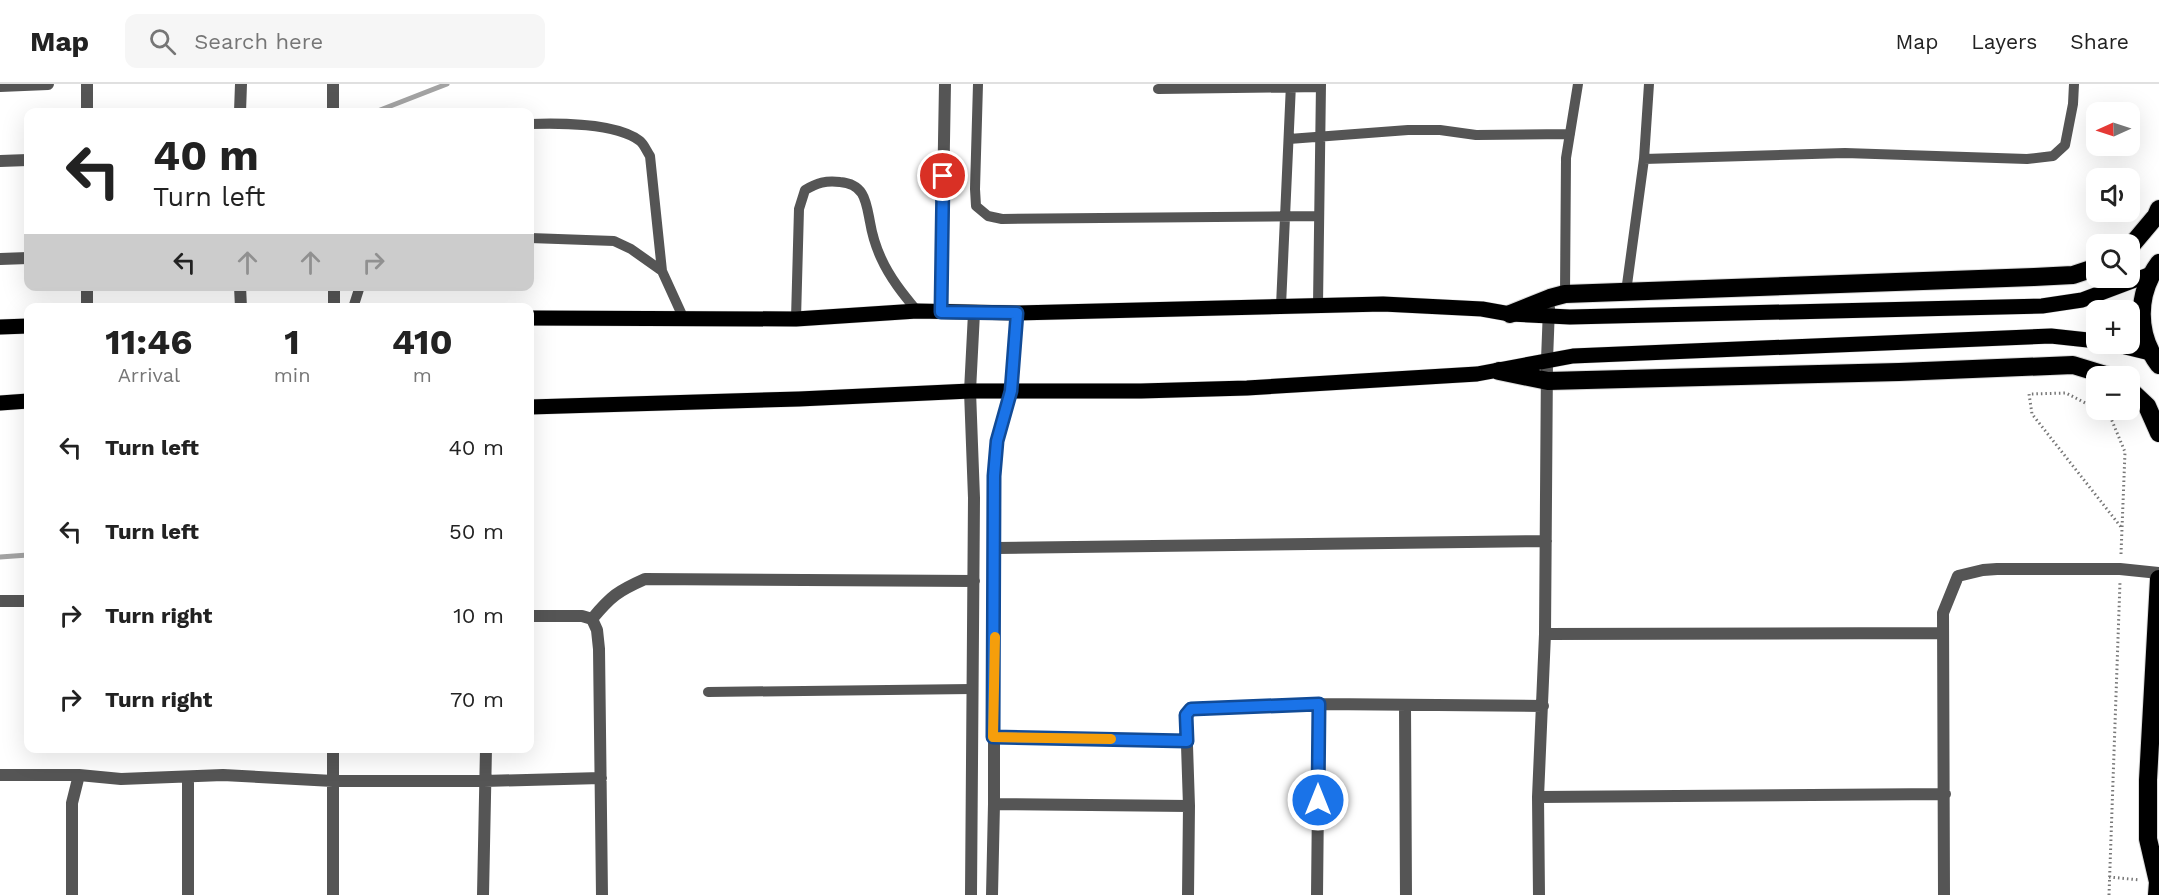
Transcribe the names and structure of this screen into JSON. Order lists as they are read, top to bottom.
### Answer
{
  "north": "left",
  "page": {
    "header": "Map",
    "search": "Search here",
    "nav": ["Map", "Layers", "Share"],
    "map_buttons": ["+", "−"],
    "turn": ["40 m", "Turn left"],
    "eta": [
      "11:46",
      "Arrival",
      "1",
      "min",
      "410",
      "m"
    ],
    "list": [
      {
        "name": "Turn left",
        "value": "40 m"
      },
      {
        "name": "Turn left",
        "value": "50 m"
      },
      {
        "name": "Turn right",
        "value": "10 m"
      },
      {
        "name": "Turn right",
        "value": "70 m"
      }
    ]
  }
}
